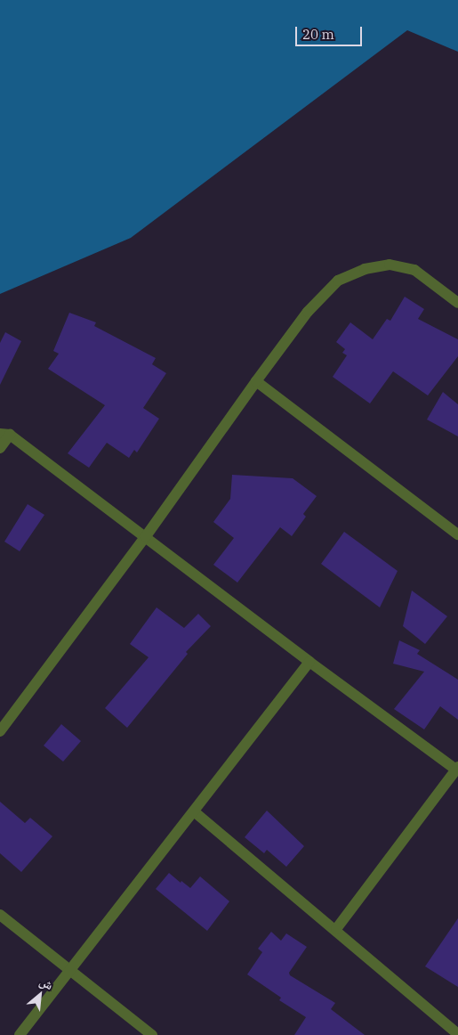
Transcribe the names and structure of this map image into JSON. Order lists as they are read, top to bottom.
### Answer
{
  "scale_bar": "20 m",
  "north": "top right"
}
